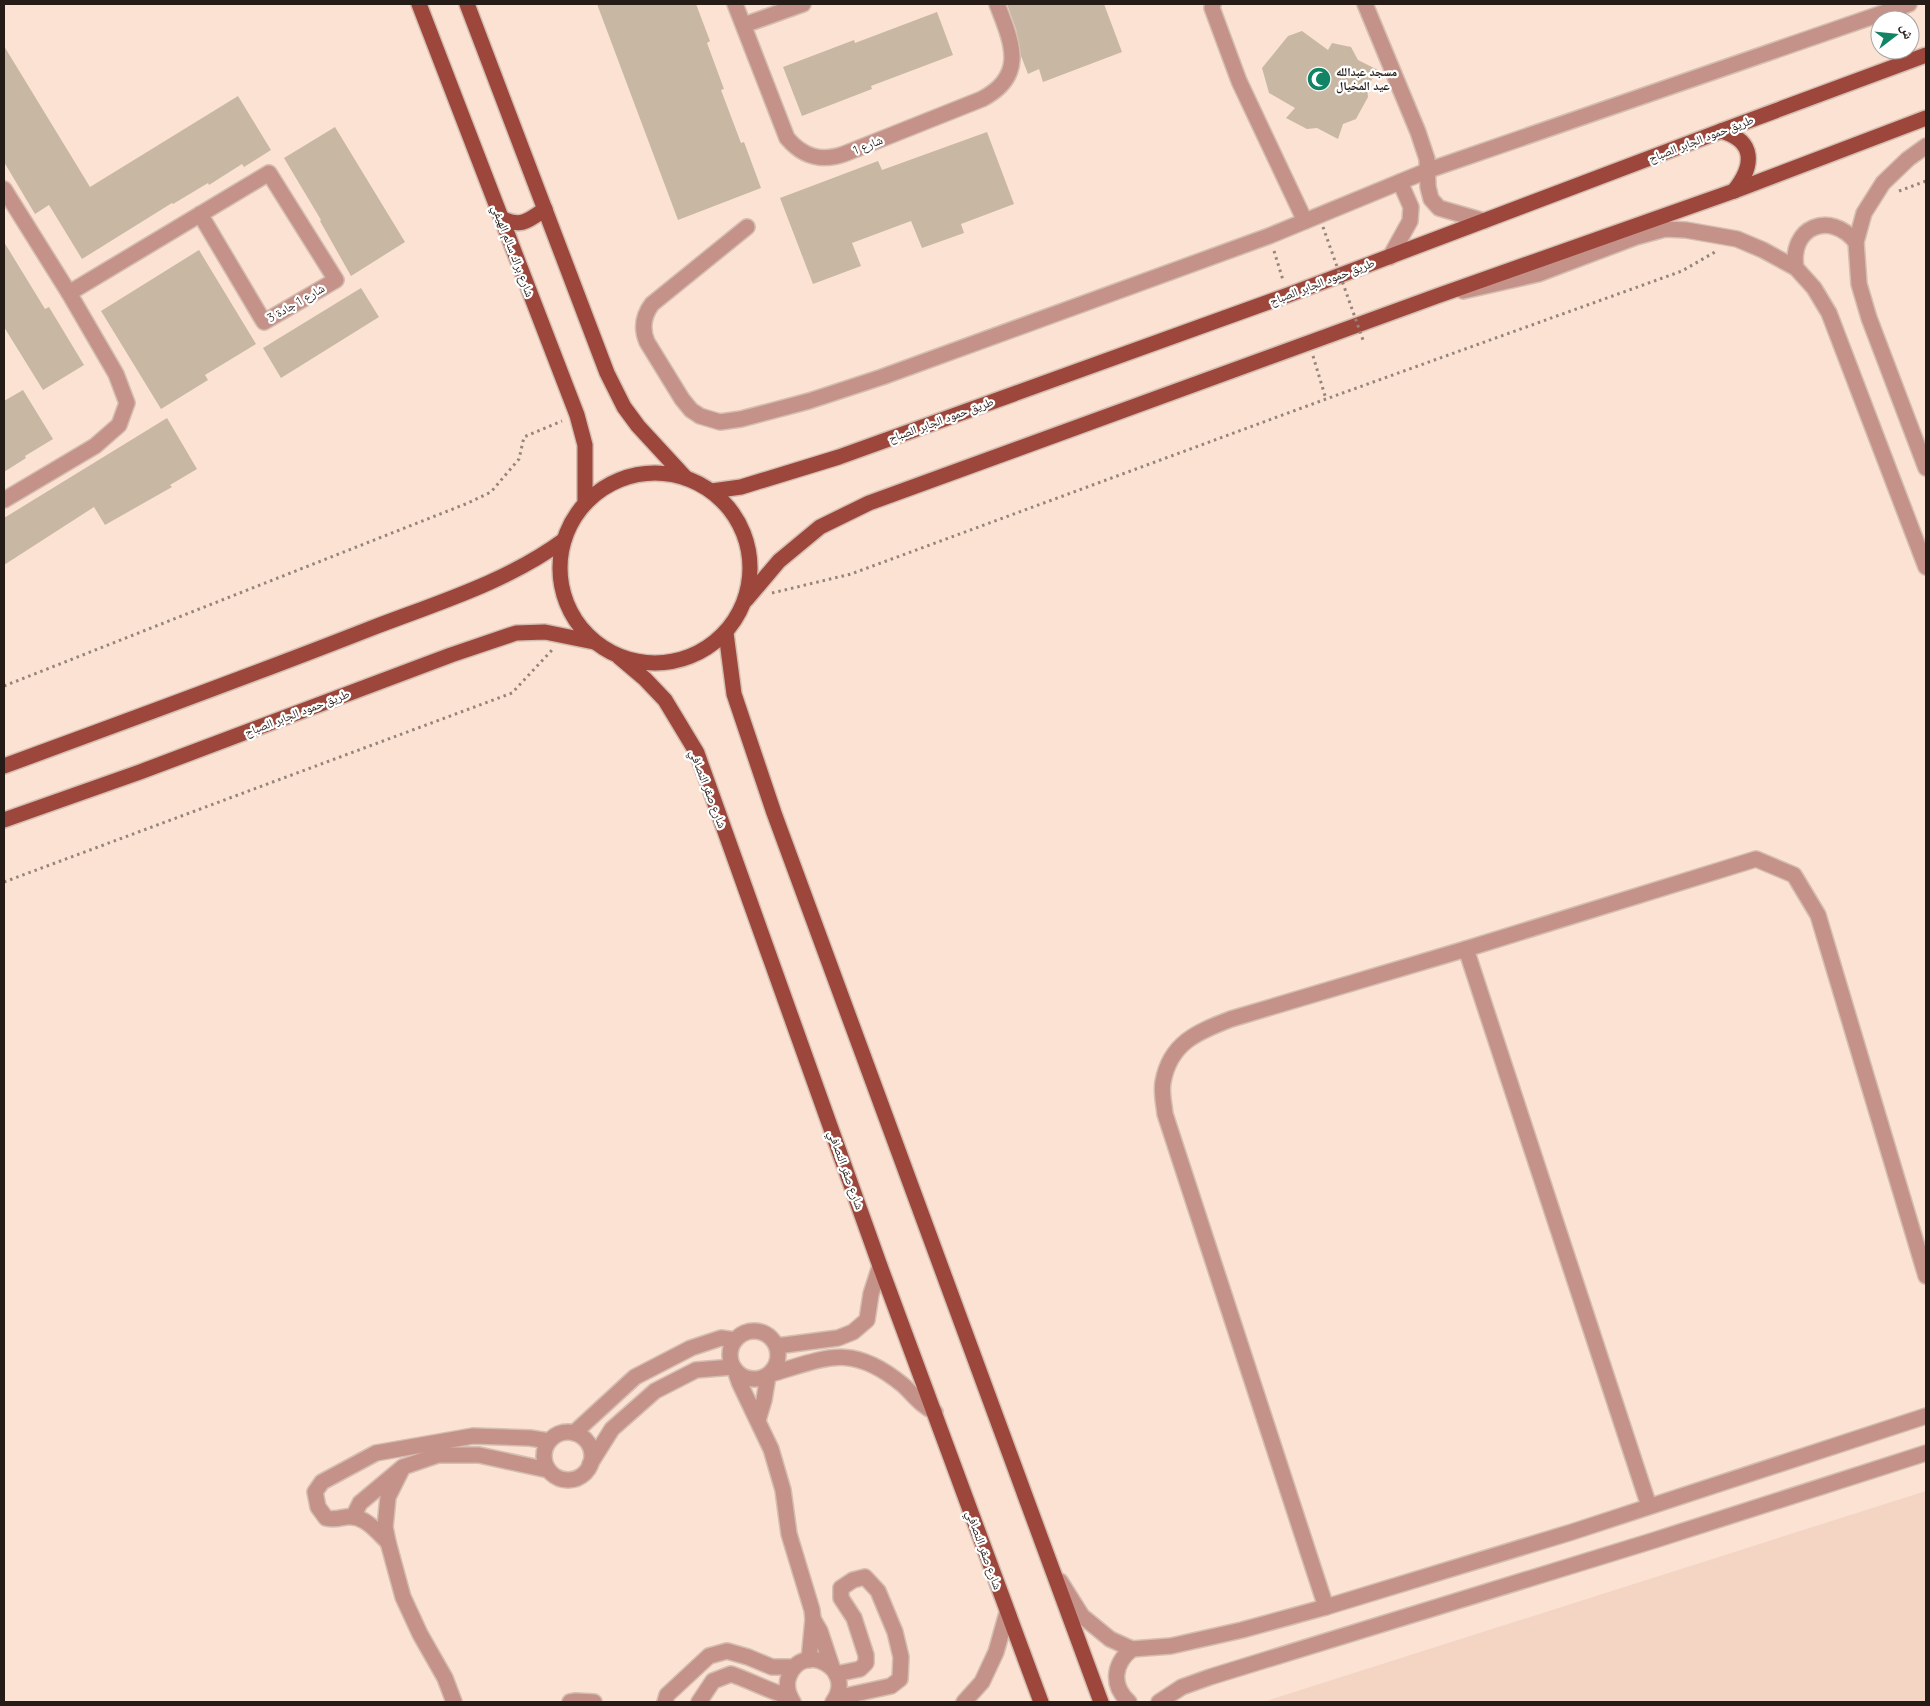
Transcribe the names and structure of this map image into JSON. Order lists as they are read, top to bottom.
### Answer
{
  "streets": {
    "main road": ["طريق حمود الجابر الصباح", "شارع براك سالم الهيفي", "شارع صقر النصافي"],
    "street": ["شارع 1", "شارع 1 جادة 3"]
  },
  "places": {
    "mosque": ["مسجد عبدالله عيد المخيال"]
  },
  "north": "right"
}
